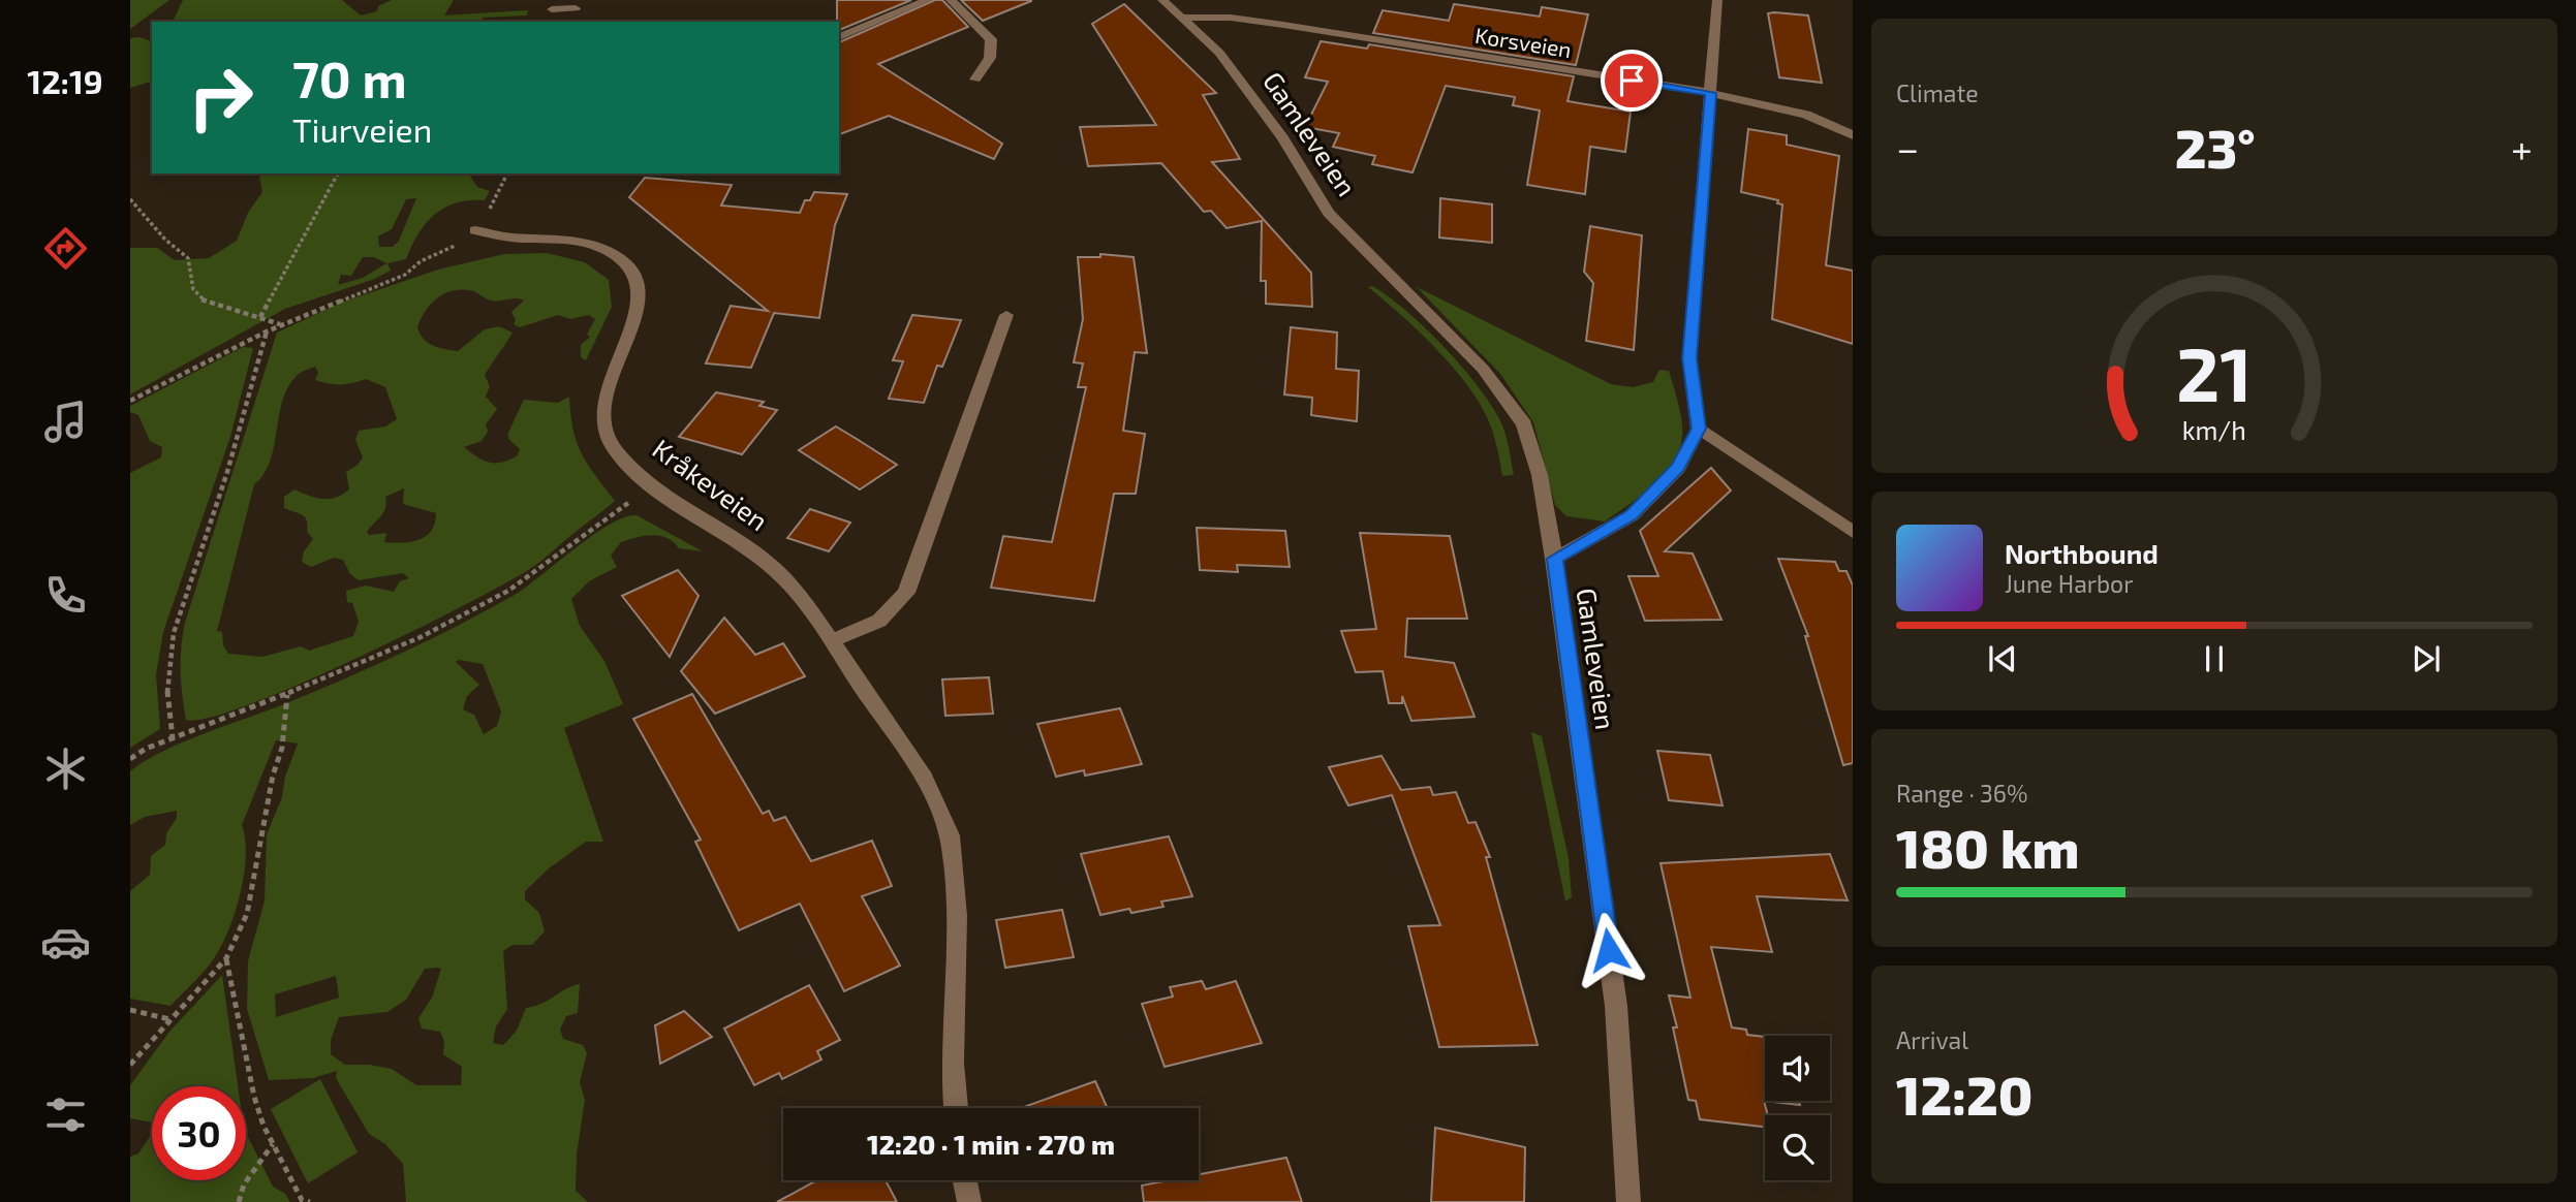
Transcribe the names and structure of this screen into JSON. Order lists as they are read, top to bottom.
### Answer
{
  "streets": {
    "street": ["Korsveien", "Gamleveien", "Kråkeveien"]
  },
  "crossings": [
    ["Korsveien", "Gamleveien"]
  ],
  "page": {
    "tabs": "12:19",
    "tile": [
      "Climate",
      ["Range · 36%", "180 km"],
      ["Arrival", "12:20"]
    ],
    "turn": ["70 m", "Tiurveien"],
    "heat": ["−", "23°", "+"],
    "song": ["Northbound", "June Harbor"],
    "limit": "30",
    "trip": "12:20 · 1 min · 270 m",
    "gauge": ["21", "km/h"]
  }
}
